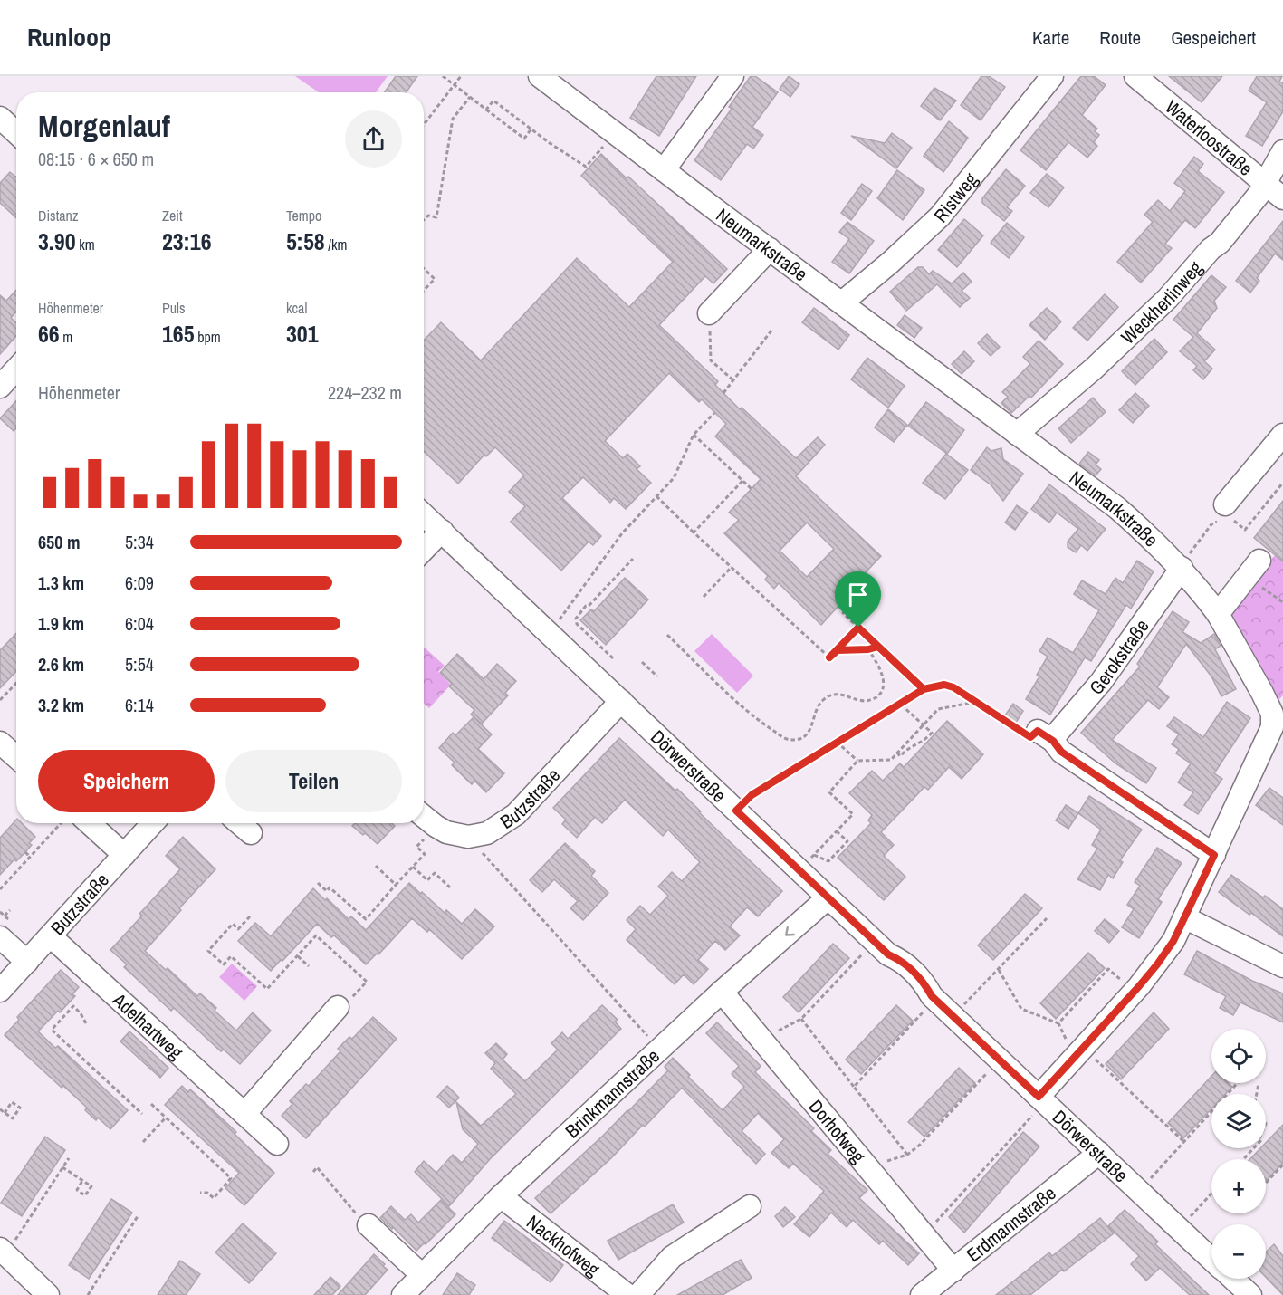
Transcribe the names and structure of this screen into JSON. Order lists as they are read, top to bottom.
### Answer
{
  "streets": {
    "street": [
      "Waterloostraße",
      "Ristweg",
      "Neumarkstraße",
      "Weckherlinweg",
      "Gerokstraße",
      "Dörwerstraße",
      "Butzstraße",
      "Adelhartweg",
      "Brinkmannstraße",
      "Dorhofweg",
      "Erdmannstraße",
      "Nackhofweg"
    ]
  },
  "crossings": [
    ["Waterloostraße", "Weckherlinweg"],
    ["Ristweg", "Neumarkstraße"],
    ["Neumarkstraße", "Weckherlinweg"],
    ["Neumarkstraße", "Gerokstraße"],
    ["Neumarkstraße", "Dörwerstraße"],
    ["Dörwerstraße", "Butzstraße"],
    ["Dörwerstraße", "Brinkmannstraße"],
    ["Dörwerstraße", "Erdmannstraße"],
    ["Butzstraße", "Adelhartweg"],
    ["Brinkmannstraße", "Dorhofweg"],
    ["Brinkmannstraße", "Nackhofweg"],
    ["Dorhofweg", "Erdmannstraße"]
  ],
  "page": {
    "header": "Runloop",
    "nav": ["Karte", "Route", "Gespeichert"],
    "heading": ["Morgenlauf", "08:15 · 6 × 650 m"],
    "stats": [
      ["Distanz", "3.90 km"],
      ["Zeit", "23:16"],
      ["Tempo", "5:58 /km"],
      ["Höhenmeter", "66 m"],
      ["Puls", "165 bpm"],
      ["kcal", "301"]
    ],
    "chart": ["Höhenmeter", "224–232 m"],
    "list": [
      {
        "name": "650 m",
        "note": "5:34"
      },
      {
        "name": "1.3 km",
        "note": "6:09"
      },
      {
        "name": "1.9 km",
        "note": "6:04"
      },
      {
        "name": "2.6 km",
        "note": "5:54"
      },
      {
        "name": "3.2 km",
        "note": "6:14"
      }
    ],
    "buttons": ["Speichern", "Teilen"],
    "map_buttons": ["+", "−"]
  }
}
